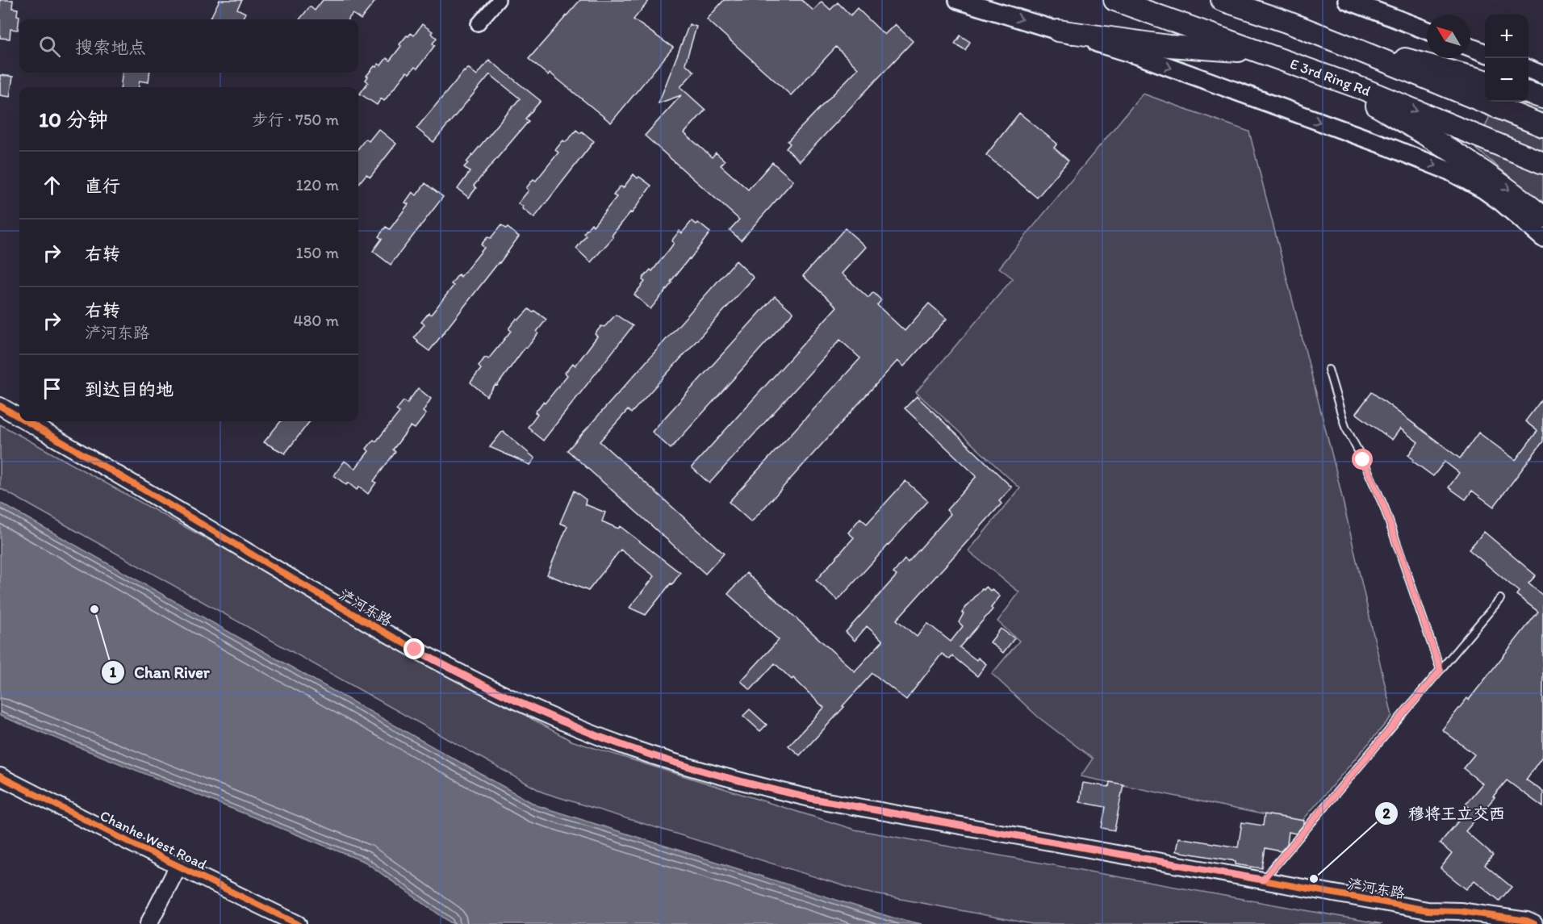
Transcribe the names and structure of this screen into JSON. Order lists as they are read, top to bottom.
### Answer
{
  "streets": {
    "highway": ["E 3rd Ring Rd"],
    "street": ["浐河东路", "Chanhe West Road"]
  },
  "places": ["Chan River", "穆将王立交西"],
  "north": "top left",
  "page": {
    "map_buttons": ["+", "−"],
    "search": "搜索地点",
    "heading": ["10 分钟", "步行 · 750 m"],
    "list": [
      ["直行", "120 m"],
      ["右转", "150 m"],
      ["右转", "浐河东路", "480 m"],
      "到达目的地"
    ]
  }
}
